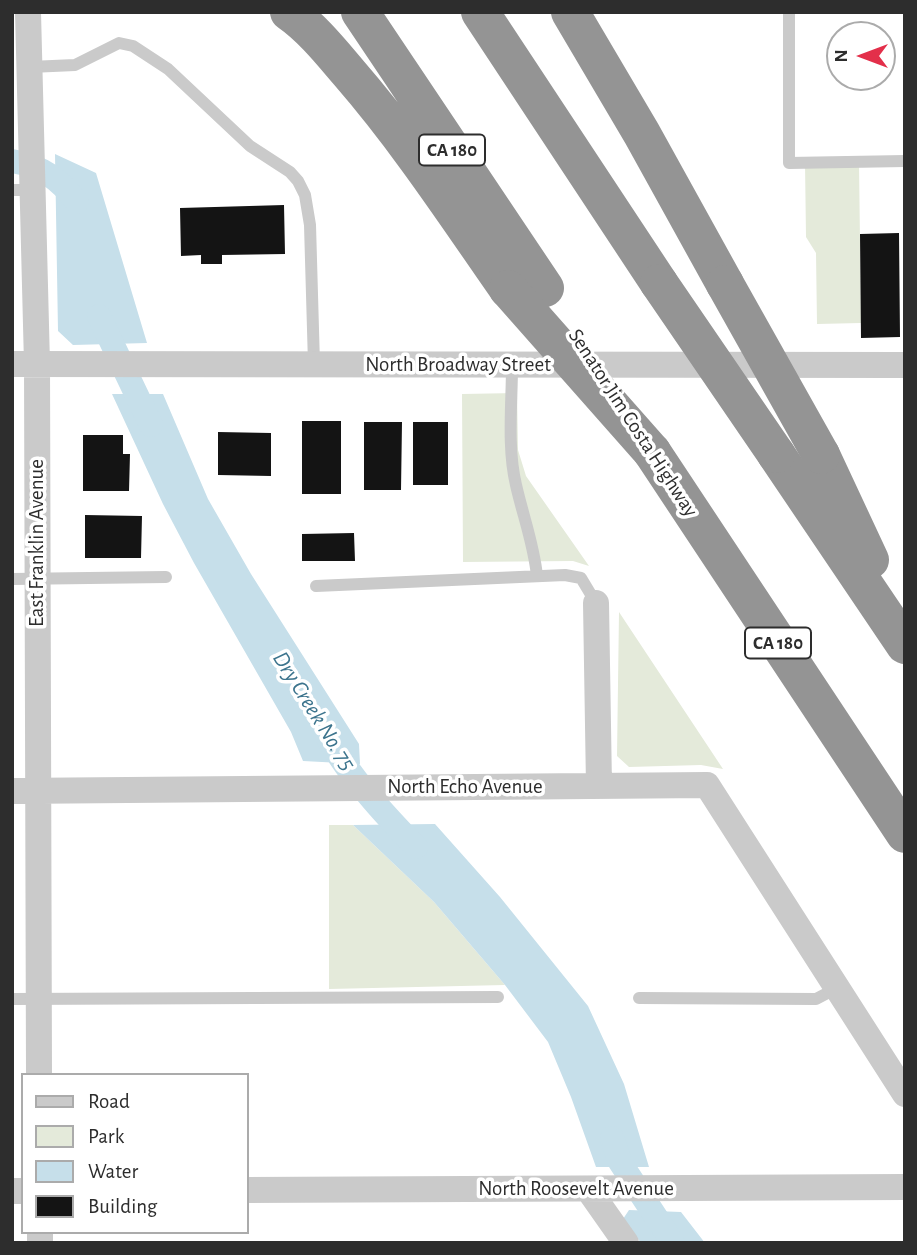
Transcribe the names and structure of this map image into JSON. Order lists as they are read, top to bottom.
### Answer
{
  "streets": {
    "highway": ["CA 180", "Senator Jim Costa Highway"],
    "street": [
      "North Broadway Street",
      "East Franklin Avenue",
      "North Echo Avenue",
      "North Roosevelt Avenue"
    ]
  },
  "crossings": [
    ["North Broadway Street", "East Franklin Avenue"],
    ["East Franklin Avenue", "North Echo Avenue"]
  ],
  "water": ["Dry Creek No. 75"],
  "legend": [
    "Road",
    "Park",
    "Water",
    "Building"
  ],
  "north": "left"
}
